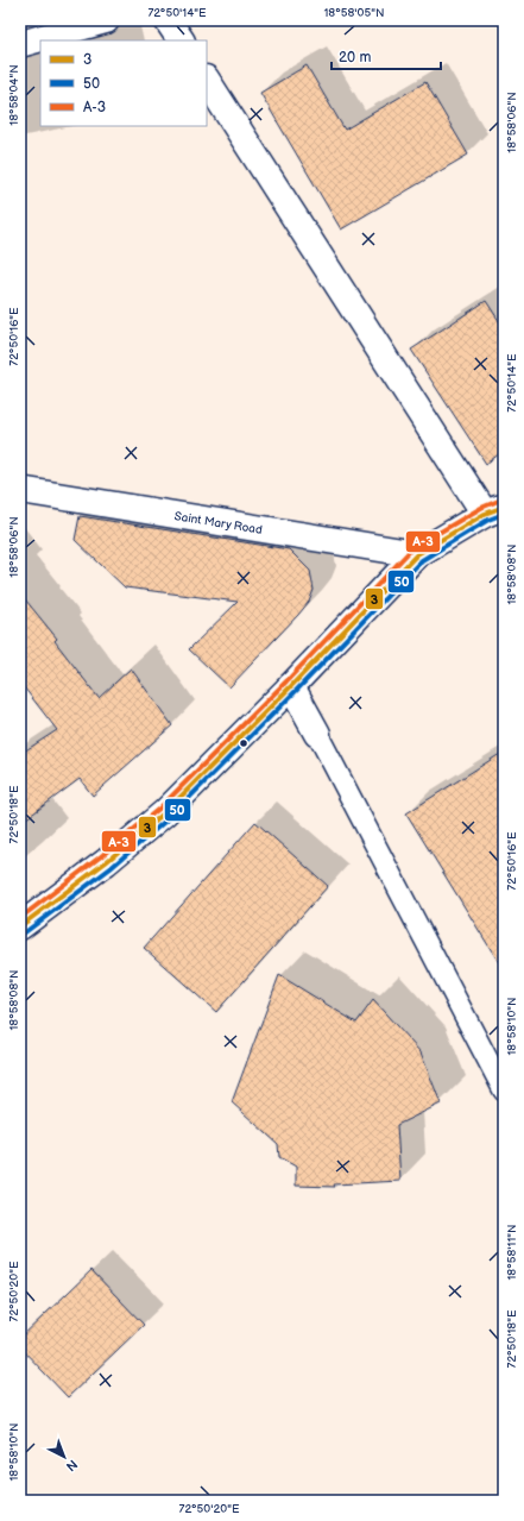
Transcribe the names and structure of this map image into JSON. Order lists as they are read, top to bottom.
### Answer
{
  "streets": {
    "street": ["Saint Mary Road"]
  },
  "lines": ["transit line A-3", "transit line 3", "transit line 50"],
  "legend": ["3", "50", "A-3"],
  "scale_bar": "20 m",
  "north": "bottom right",
  "coordinates": [
    "72°50'14\"E",
    "18°58'05\"N",
    "18°58'04\"N",
    "18°58'06\"N",
    "72°50'16\"E",
    "18°58'08\"N",
    "72°50'18\"E",
    "18°58'10\"N",
    "18°58'11\"N",
    "72°50'20\"E"
  ]
}
